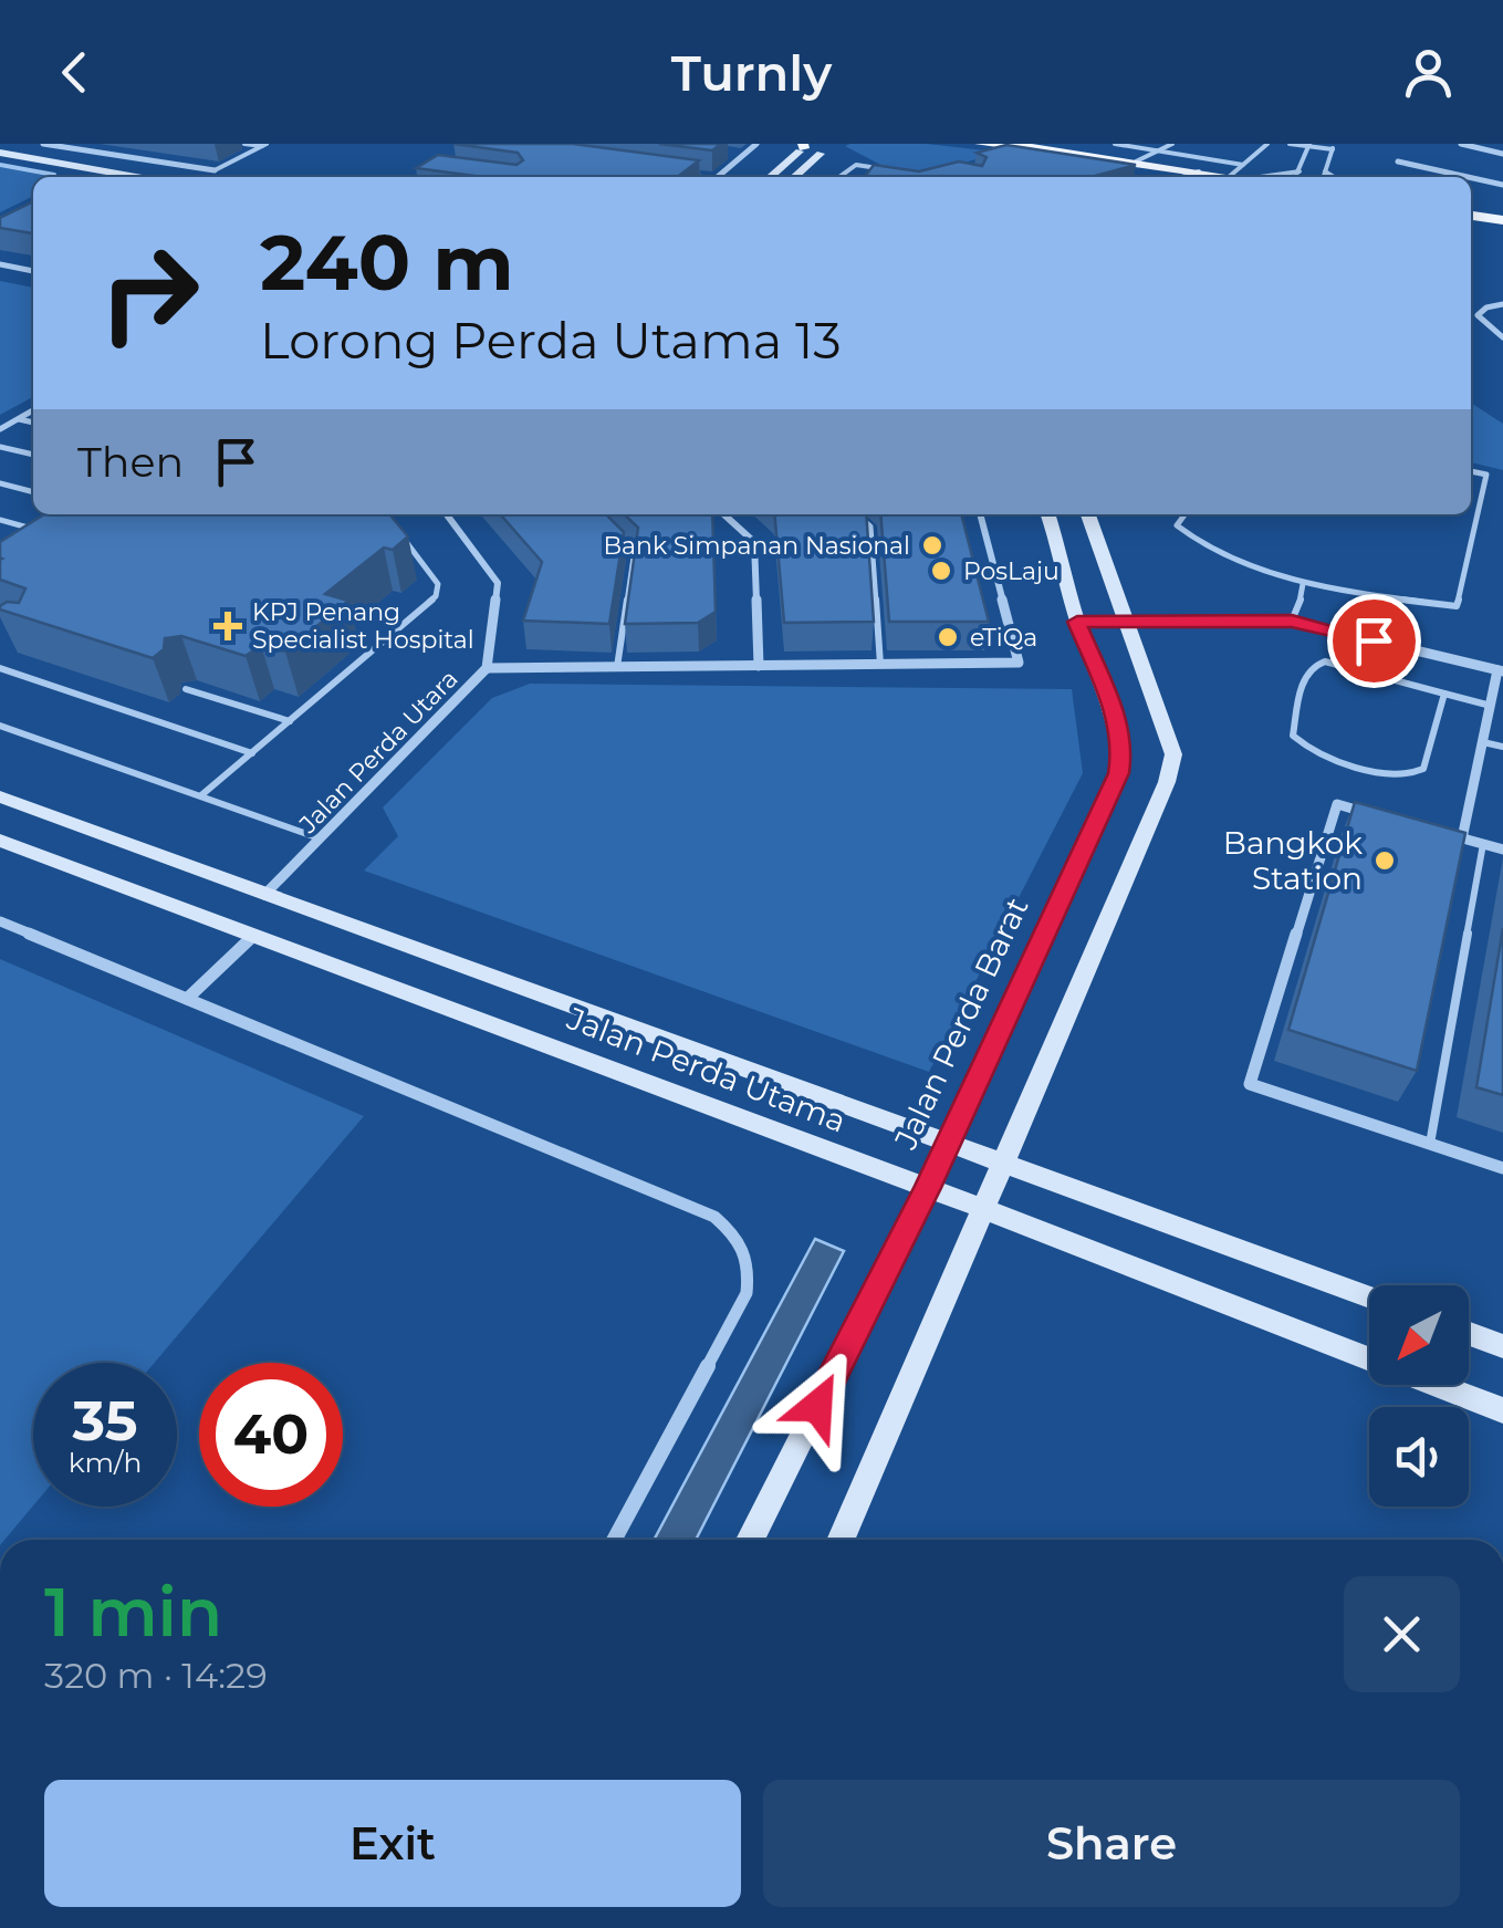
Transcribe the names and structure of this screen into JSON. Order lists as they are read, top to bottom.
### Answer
{
  "streets": {
    "street": ["Jalan Perda Utara", "Jalan Perda Barat", "Jalan Perda Utama"]
  },
  "crossings": [
    ["Jalan Perda Utara", "Jalan Perda Utama"],
    ["Jalan Perda Barat", "Jalan Perda Utama"]
  ],
  "places": {
    "other": [
      "Bank Simpanan Nasional",
      "PosLaju",
      "eTiQa",
      "Bangkok Station"
    ],
    "health": ["KPJ Penang Specialist Hospital"]
  },
  "north": "bottom left",
  "page": {
    "header": "Turnly",
    "turn": ["240 m", "Lorong Perda Utama 13"],
    "then": "Then",
    "speed": "35 km/h",
    "limit": "40",
    "heading": ["1 min", "320 m · 14:29"],
    "buttons": ["Exit", "Share"]
  }
}
